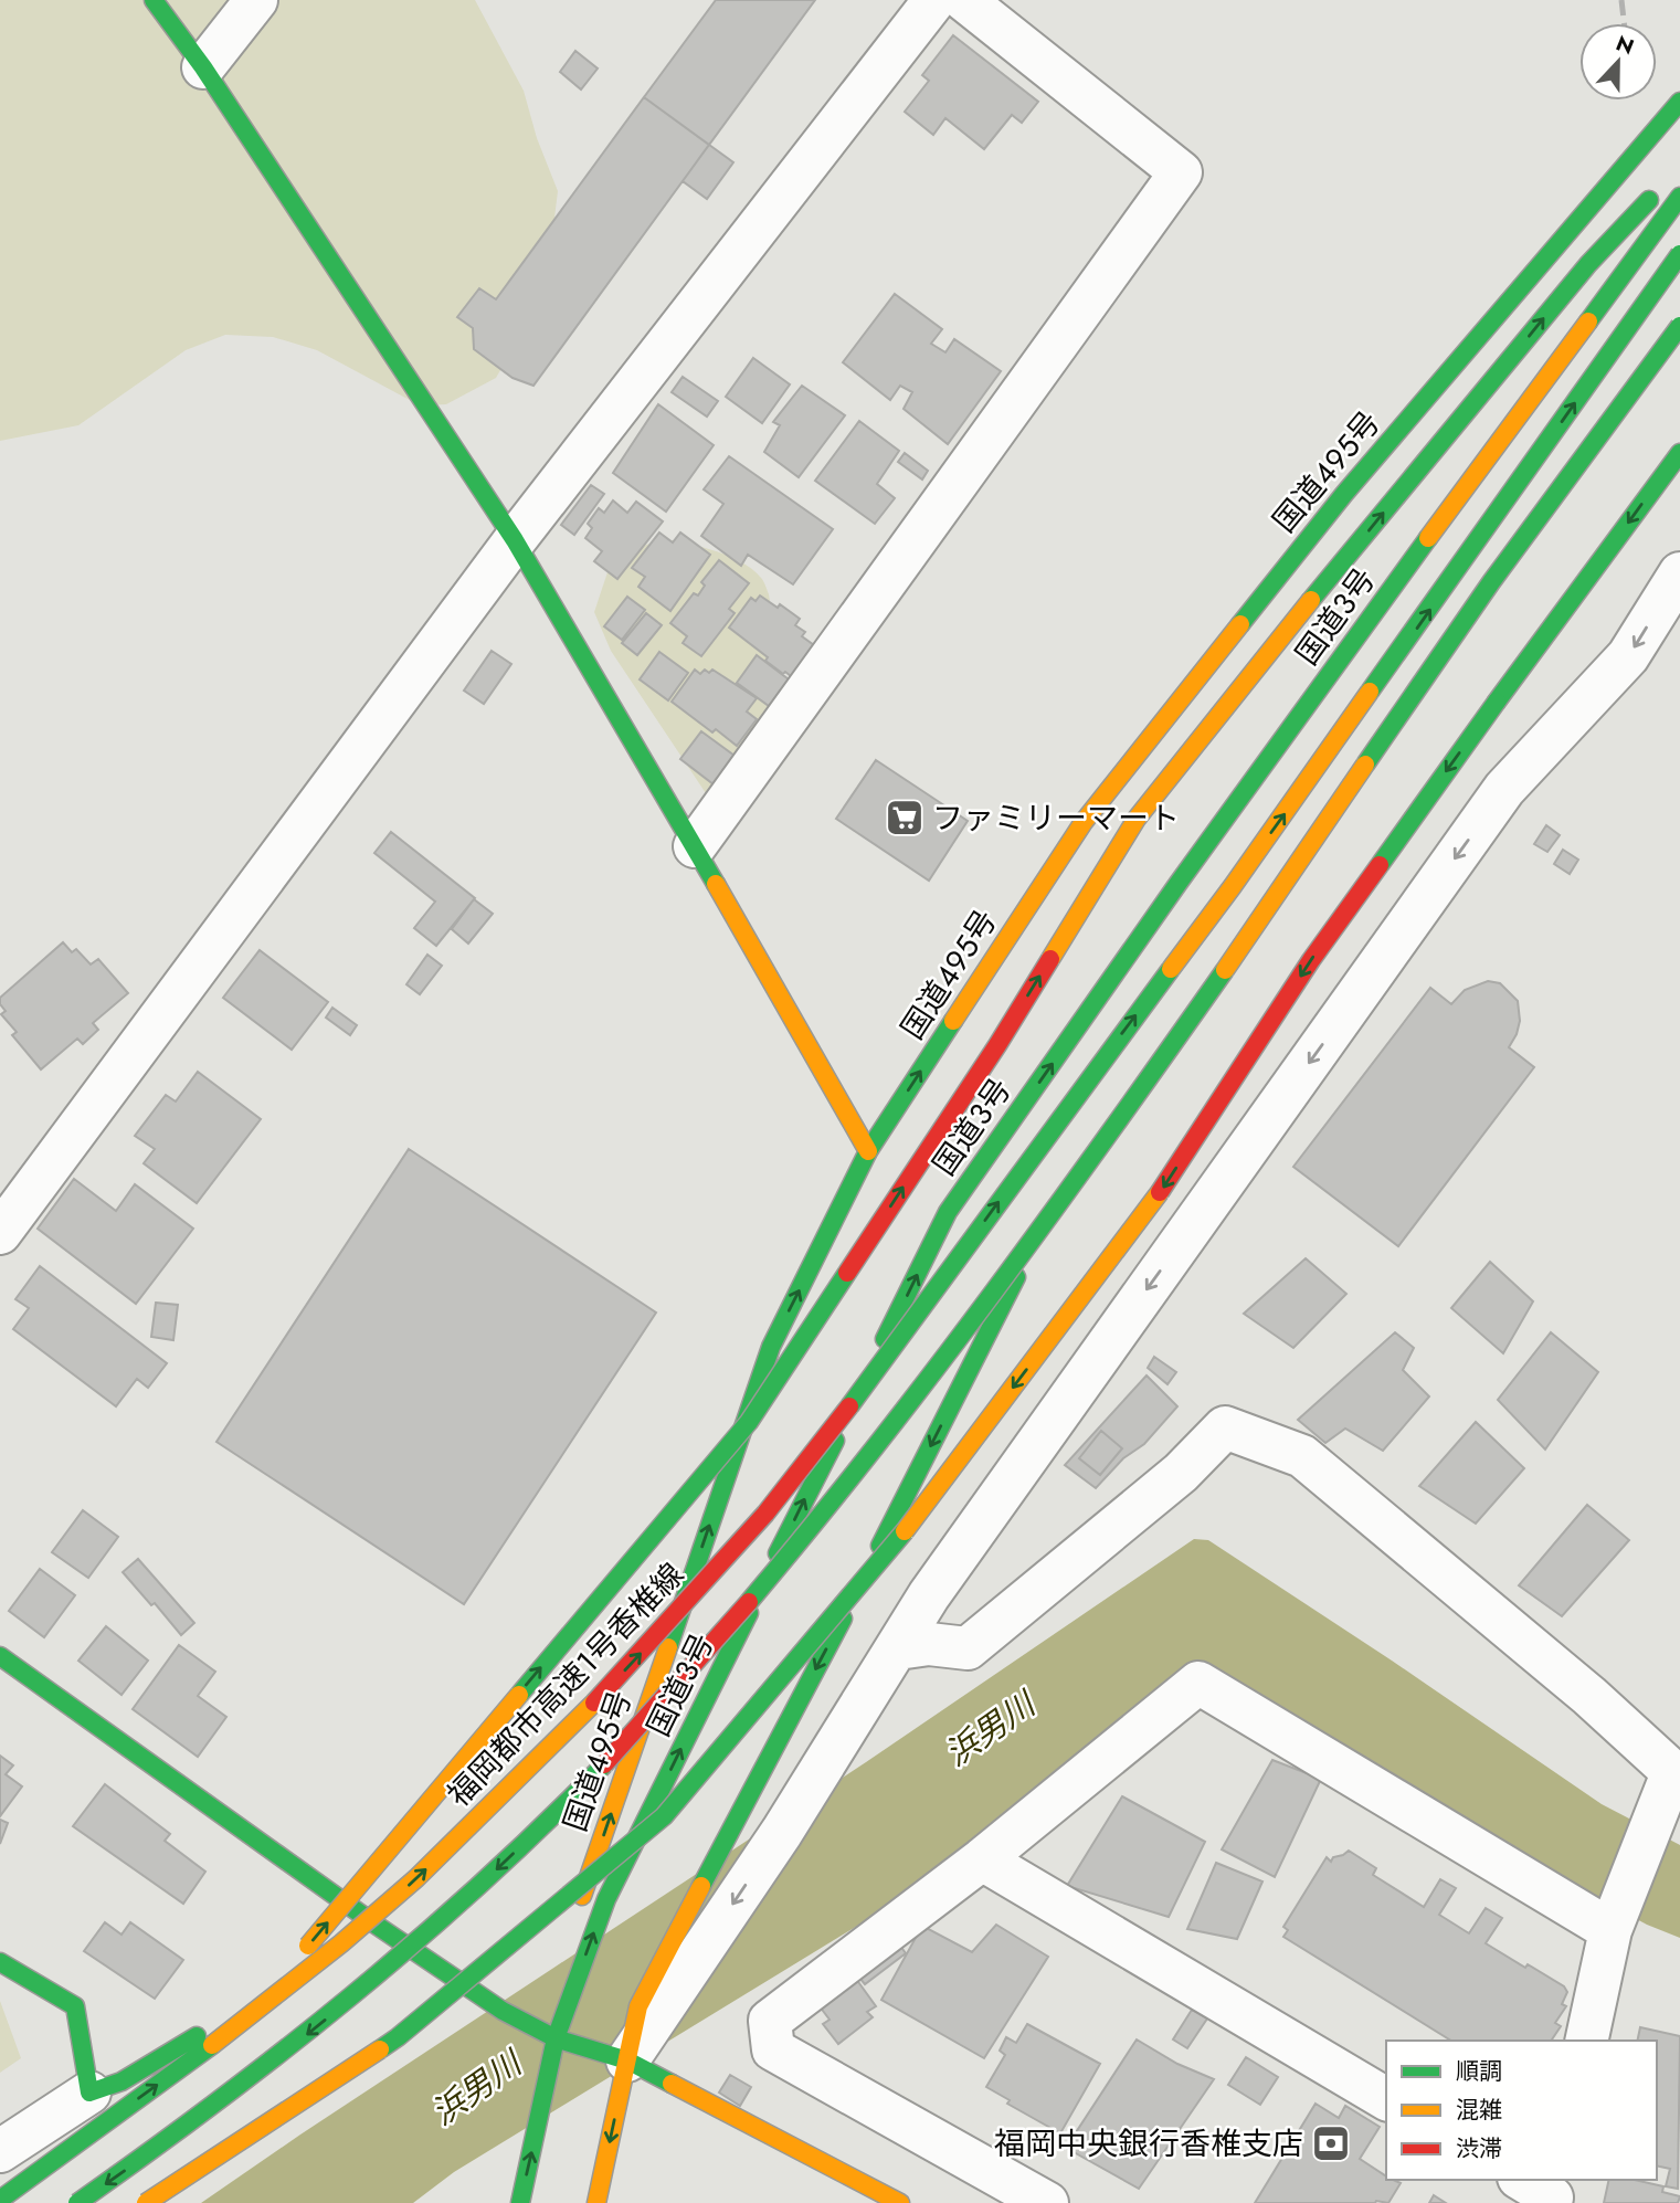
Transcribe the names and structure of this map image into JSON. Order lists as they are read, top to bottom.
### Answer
{
  "streets": {
    "main road": ["国道495号", "国道3号", "福岡都市高速1号香椎線"]
  },
  "water": ["浜男川"],
  "places": {
    "supermarket": ["ファミリーマート"],
    "bank": ["福岡中央銀行香椎支店"]
  },
  "legend": ["順調", "混雑", "渋滞"],
  "north": "top"
}
